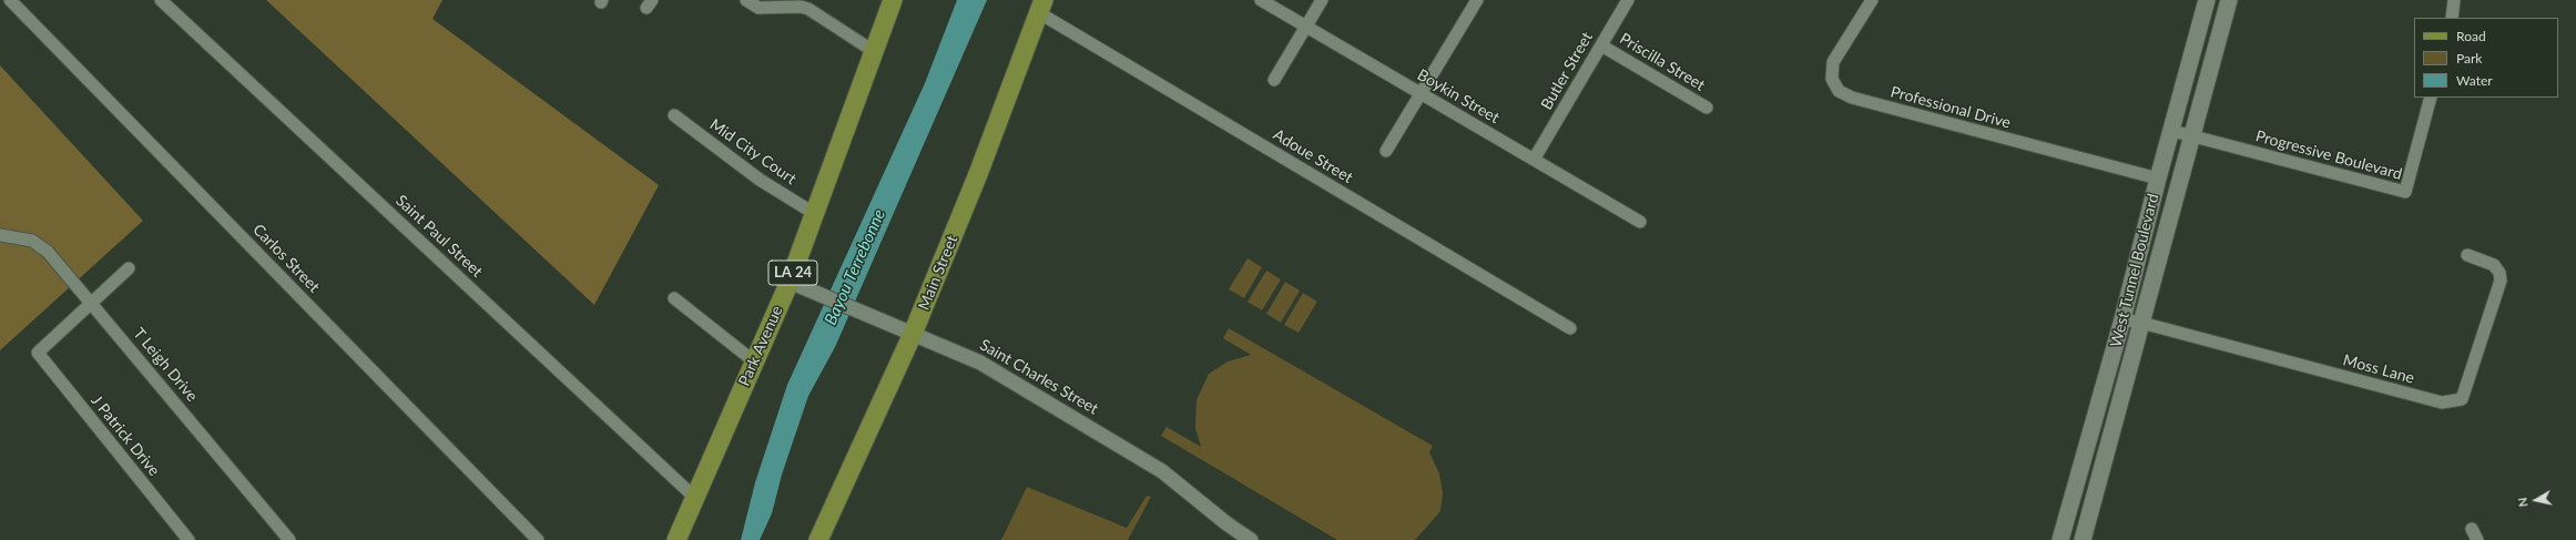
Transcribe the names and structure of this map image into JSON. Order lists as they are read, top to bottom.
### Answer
{
  "streets": {
    "main road": [
      "West Tunnel Boulevard",
      "LA 24",
      "Main Street",
      "Park Avenue"
    ],
    "street": [
      "Priscilla Street",
      "Butler Street",
      "Boykin Street",
      "Professional Drive",
      "Mid City Court",
      "Progressive Boulevard",
      "Adoue Street",
      "Saint Paul Street",
      "Carlos Street",
      "T Leigh Drive",
      "Moss Lane",
      "Saint Charles Street",
      "J Patrick Drive"
    ]
  },
  "crossings": [
    ["Priscilla Street", "Butler Street"],
    ["Butler Street", "Boykin Street"],
    ["Professional Drive", "West Tunnel Boulevard"],
    ["Mid City Court", "Park Avenue"],
    ["Progressive Boulevard", "West Tunnel Boulevard"],
    ["Adoue Street", "Main Street"],
    ["Saint Paul Street", "Park Avenue"],
    ["West Tunnel Boulevard", "Moss Lane"],
    ["Main Street", "Saint Charles Street"],
    ["Park Avenue", "Saint Charles Street"],
    ["T Leigh Drive", "J Patrick Drive"]
  ],
  "water": ["Bayou Terrebonne"],
  "legend": ["Road", "Park", "Water"],
  "north": "left"
}
